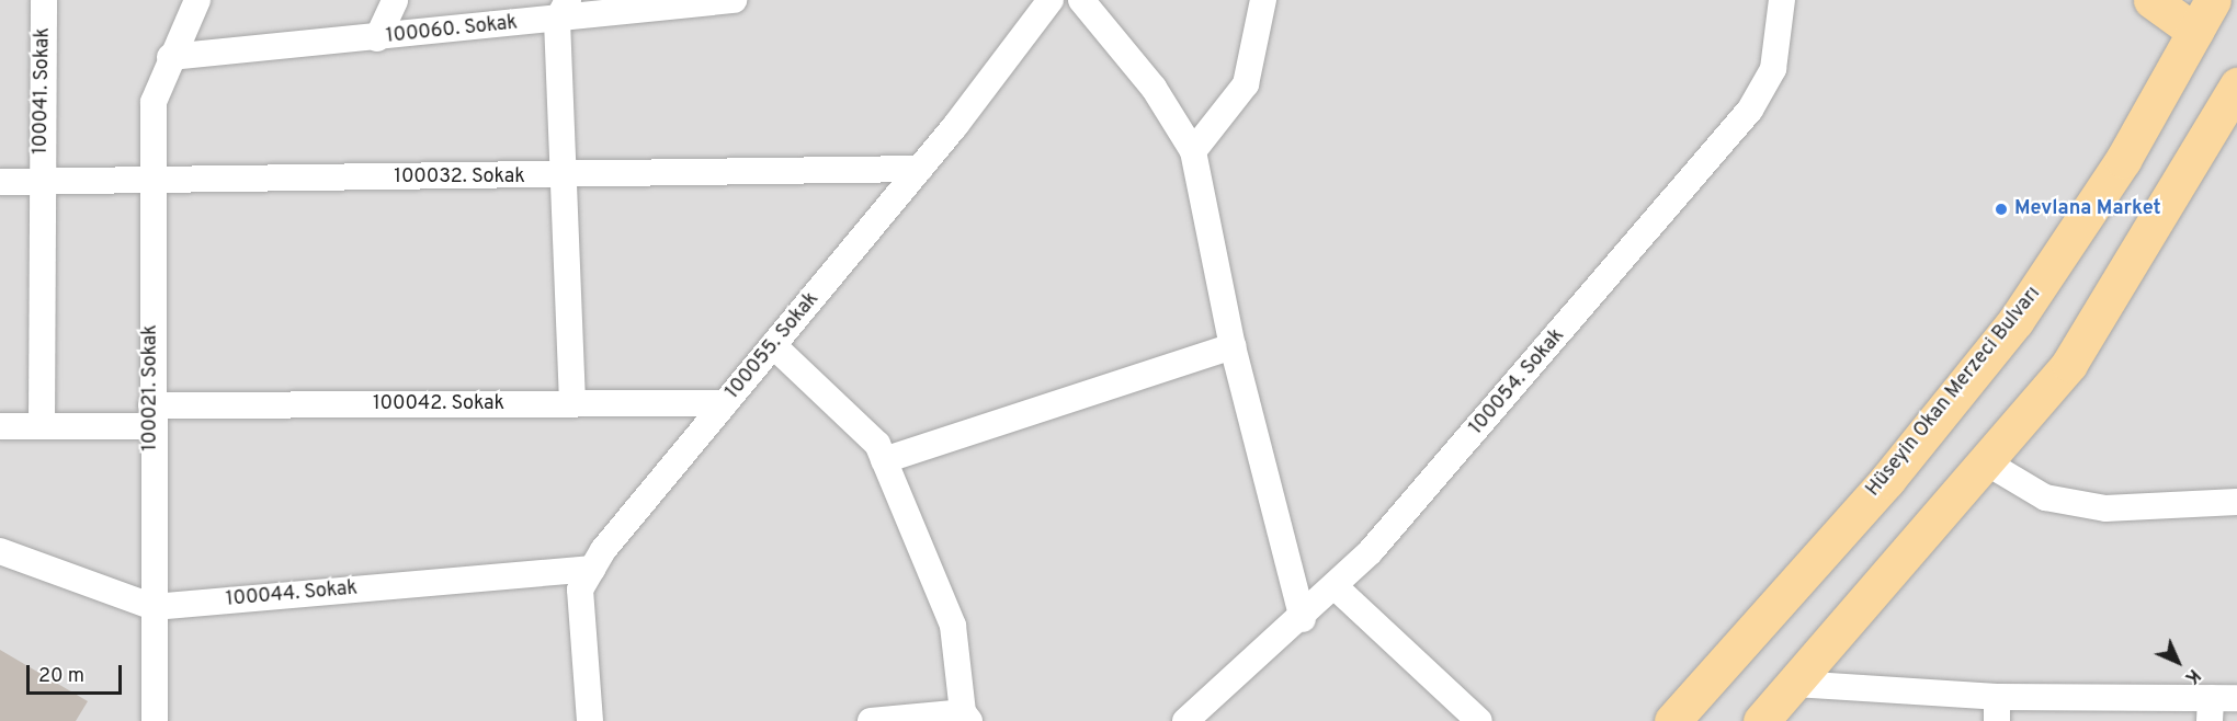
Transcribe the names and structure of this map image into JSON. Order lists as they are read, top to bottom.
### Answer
{
  "streets": {
    "main road": ["Hüseyin Okan Merzeci Bulvarı"],
    "street": [
      "100060. Sokak",
      "100041. Sokak",
      "100032. Sokak",
      "100055. Sokak",
      "100054. Sokak",
      "100021. Sokak",
      "100042. Sokak",
      "100044. Sokak"
    ]
  },
  "crossings": [
    ["100060. Sokak", "100021. Sokak"],
    ["100041. Sokak", "100032. Sokak"],
    ["100041. Sokak", "100042. Sokak"],
    ["100032. Sokak", "100055. Sokak"],
    ["100032. Sokak", "100021. Sokak"],
    ["100055. Sokak", "100042. Sokak"],
    ["100055. Sokak", "100044. Sokak"],
    ["100021. Sokak", "100042. Sokak"],
    ["100021. Sokak", "100044. Sokak"]
  ],
  "places": ["Mevlana Market"],
  "scale_bar": "20 m",
  "north": "bottom right"
}
